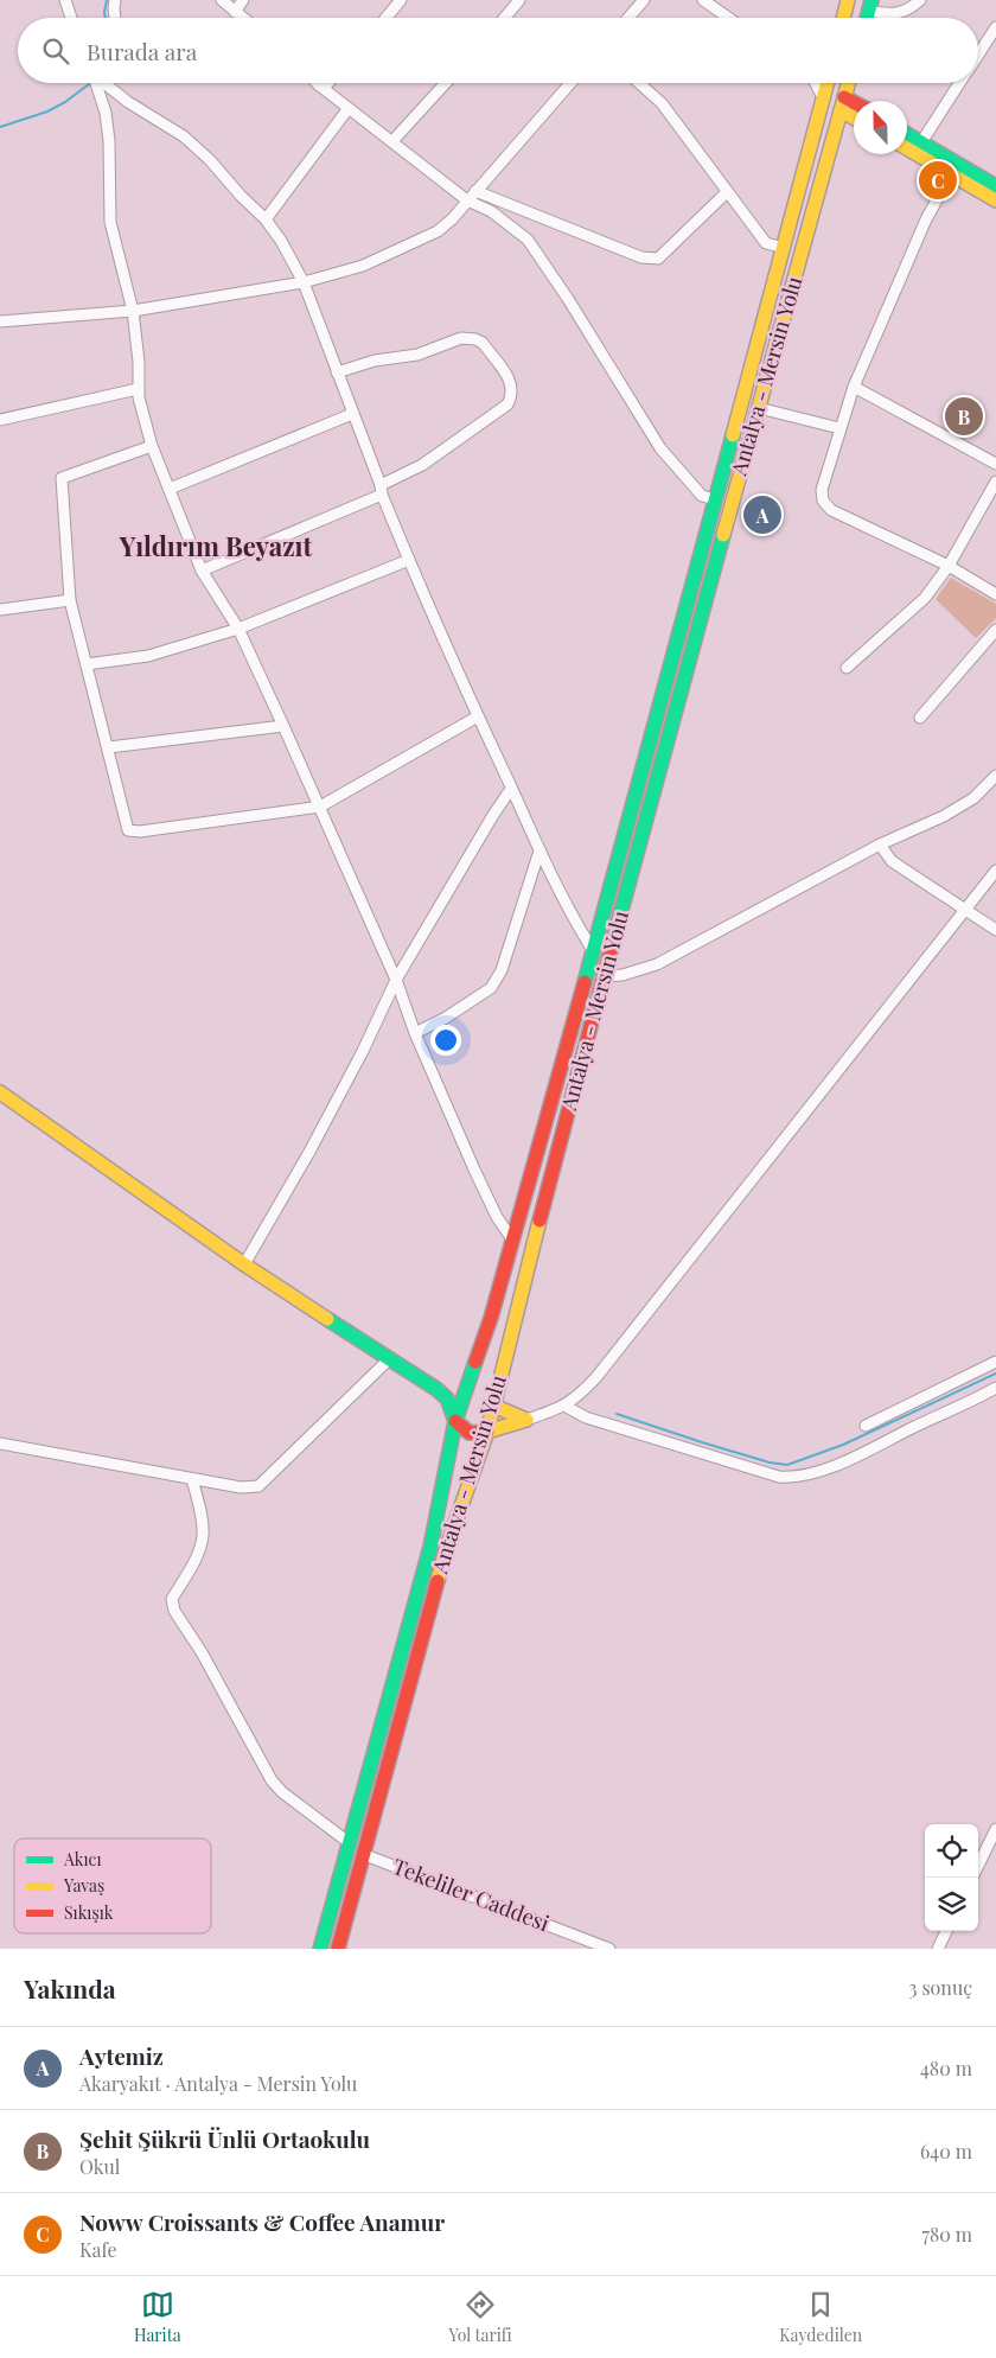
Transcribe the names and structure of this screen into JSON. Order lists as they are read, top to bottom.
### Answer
{
  "streets": {
    "main road": ["Antalya - Mersin Yolu"],
    "street": ["Tekeliler Caddesi"]
  },
  "crossings": [
    ["Antalya - Mersin Yolu", "Tekeliler Caddesi"]
  ],
  "districts": ["Yıldırım Beyazıt"],
  "legend": ["Akıcı", "Yavaş", "Sıkışık"],
  "north": "top",
  "page": {
    "search": "Burada ara",
    "pins": ["C", "B", "A"],
    "heading": ["Yakında", "3 sonuç"],
    "list": [
      {
        "mark": "A",
        "name": "Aytemiz",
        "note": "Akaryakıt · Antalya - Mersin Yolu",
        "value": "480 m"
      },
      {
        "mark": "B",
        "name": "Şehit Şükrü Ünlü Ortaokulu",
        "note": "Okul",
        "value": "640 m"
      },
      {
        "mark": "C",
        "name": "Noww Croissants & Coffee Anamur",
        "note": "Kafe",
        "value": "780 m"
      }
    ],
    "nav": ["Harita", "Yol tarifi", "Kaydedilen"]
  }
}
